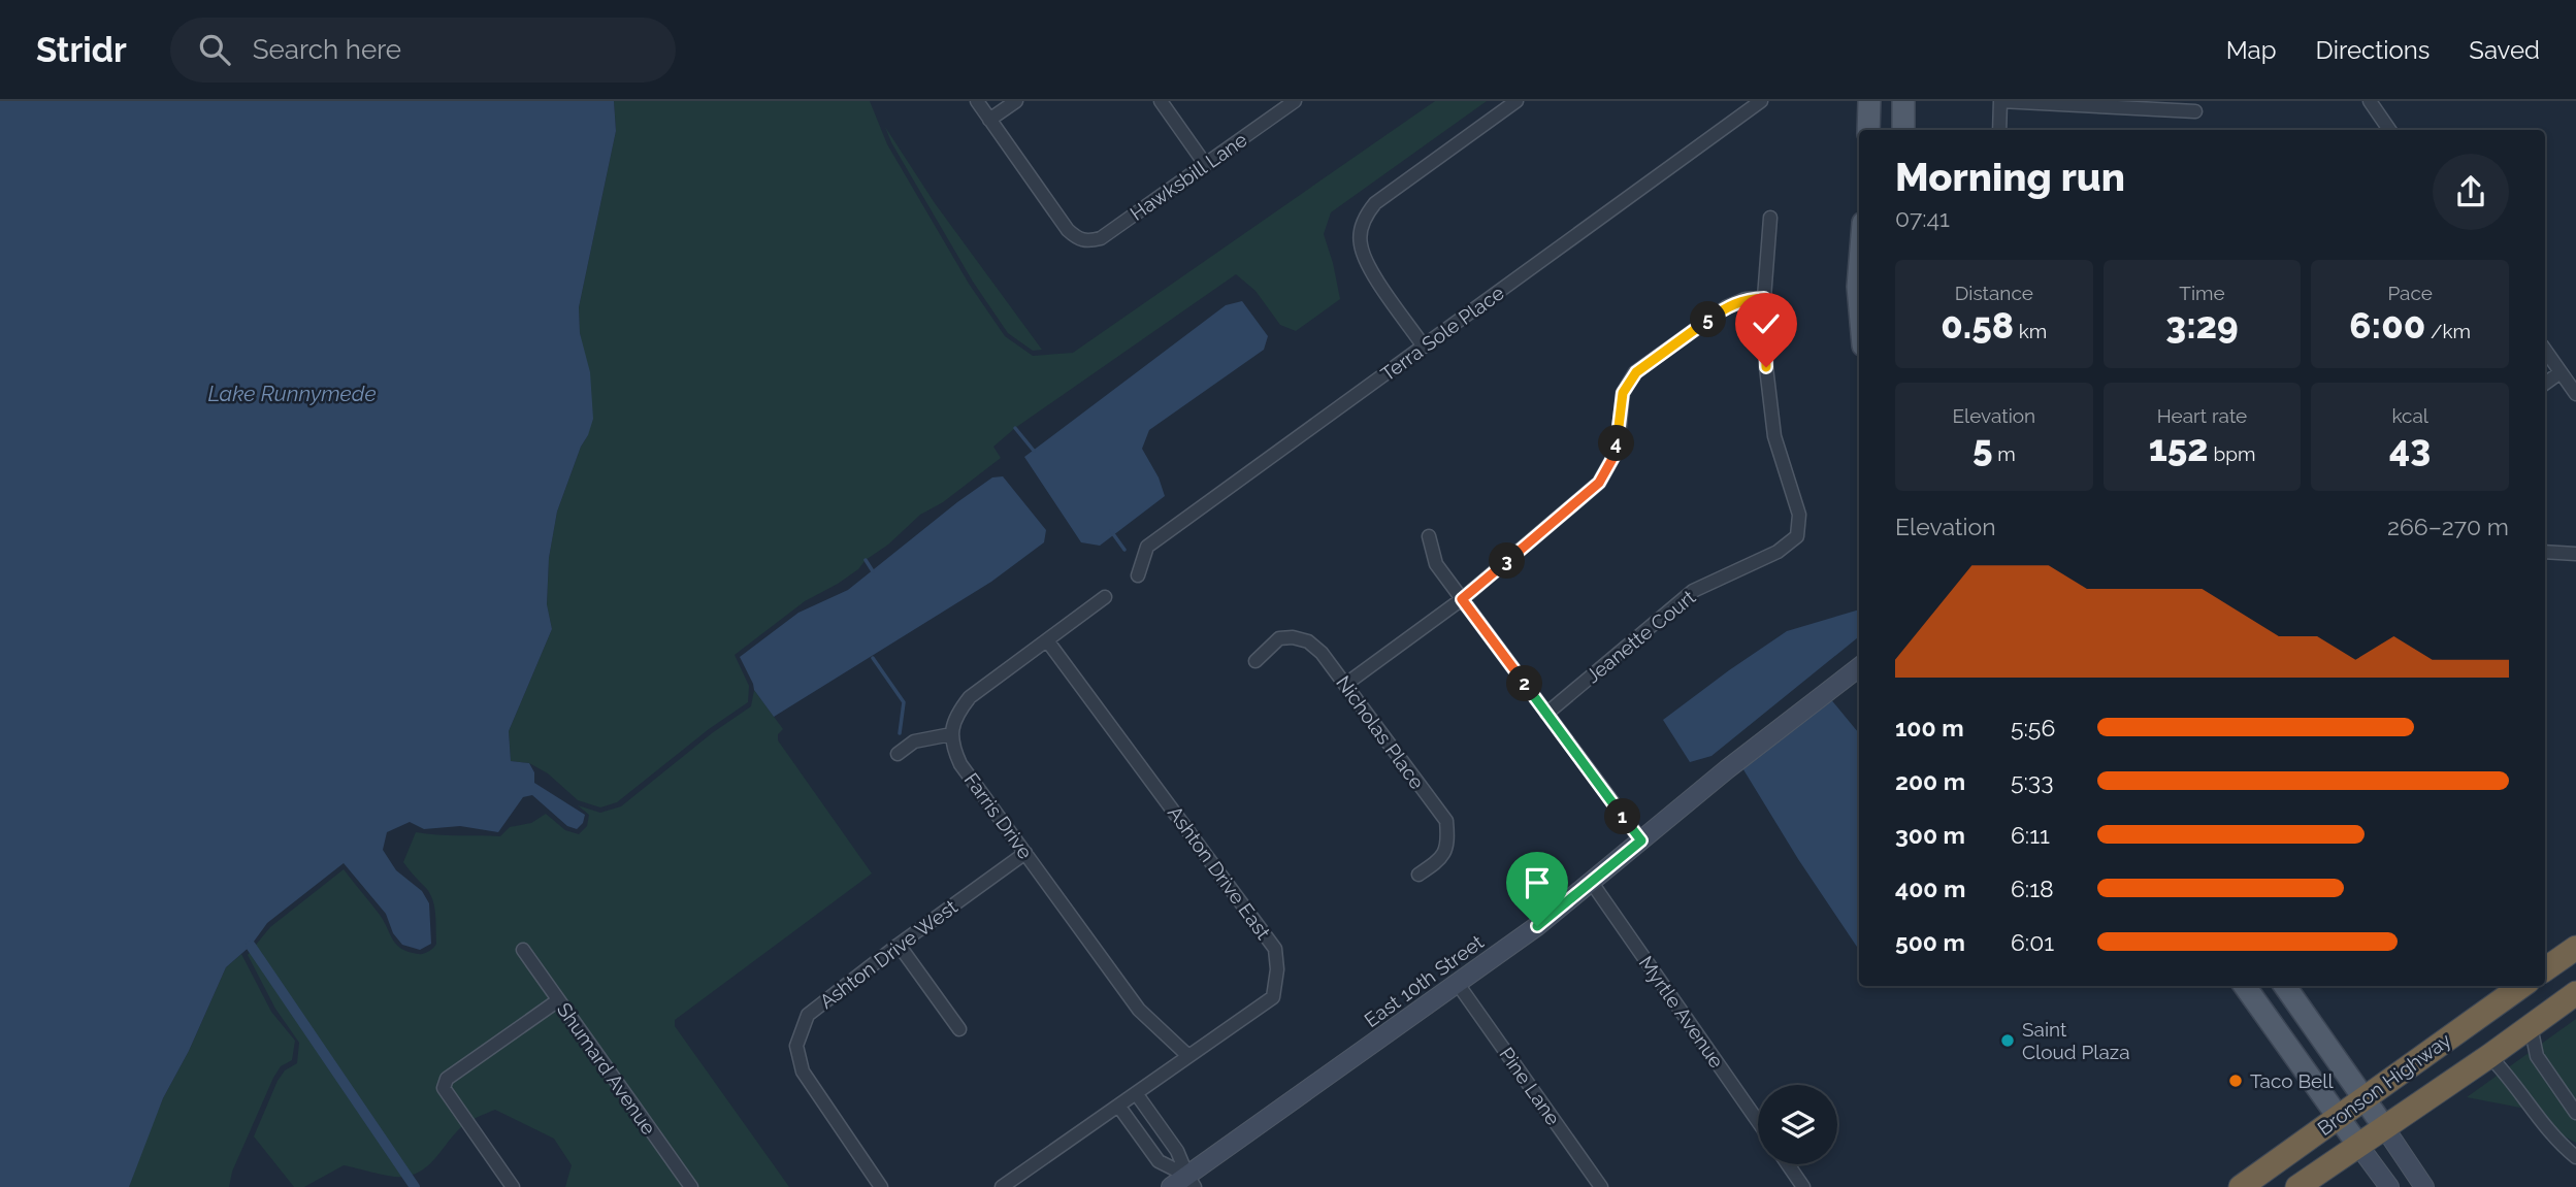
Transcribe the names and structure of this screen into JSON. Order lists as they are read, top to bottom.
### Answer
{
  "streets": {
    "highway": ["Bronson Highway"],
    "street": [
      "Hawksbill Lane",
      "Terra Sole Place",
      "Jeanette Court",
      "Nicholas Place",
      "Farris Drive",
      "Ashton Drive East",
      "Ashton Drive West",
      "East 10th Street",
      "Myrtle Avenue",
      "Shumard Avenue",
      "Pine Lane"
    ]
  },
  "crossings": [
    ["Farris Drive", "Ashton Drive East"],
    ["Farris Drive", "Ashton Drive West"],
    ["East 10th Street", "Myrtle Avenue"],
    ["East 10th Street", "Pine Lane"]
  ],
  "water": ["Lake Runnymede"],
  "places": ["Saint Cloud Plaza", "Taco Bell"],
  "page": {
    "header": "Stridr",
    "search": "Search here",
    "nav": ["Map", "Directions", "Saved"],
    "heading": ["Morning run", "07:41"],
    "stats": [
      ["Distance", "0.58 km"],
      ["Time", "3:29"],
      ["Pace", "6:00 /km"],
      ["Elevation", "5 m"],
      ["Heart rate", "152 bpm"],
      ["kcal", "43"]
    ],
    "pins": [
      "5",
      "4",
      "3",
      "2",
      "1"
    ],
    "chart": ["Elevation", "266–270 m"],
    "list": [
      {
        "name": "100 m",
        "note": "5:56"
      },
      {
        "name": "200 m",
        "note": "5:33"
      },
      {
        "name": "300 m",
        "note": "6:11"
      },
      {
        "name": "400 m",
        "note": "6:18"
      },
      {
        "name": "500 m",
        "note": "6:01"
      }
    ]
  }
}
